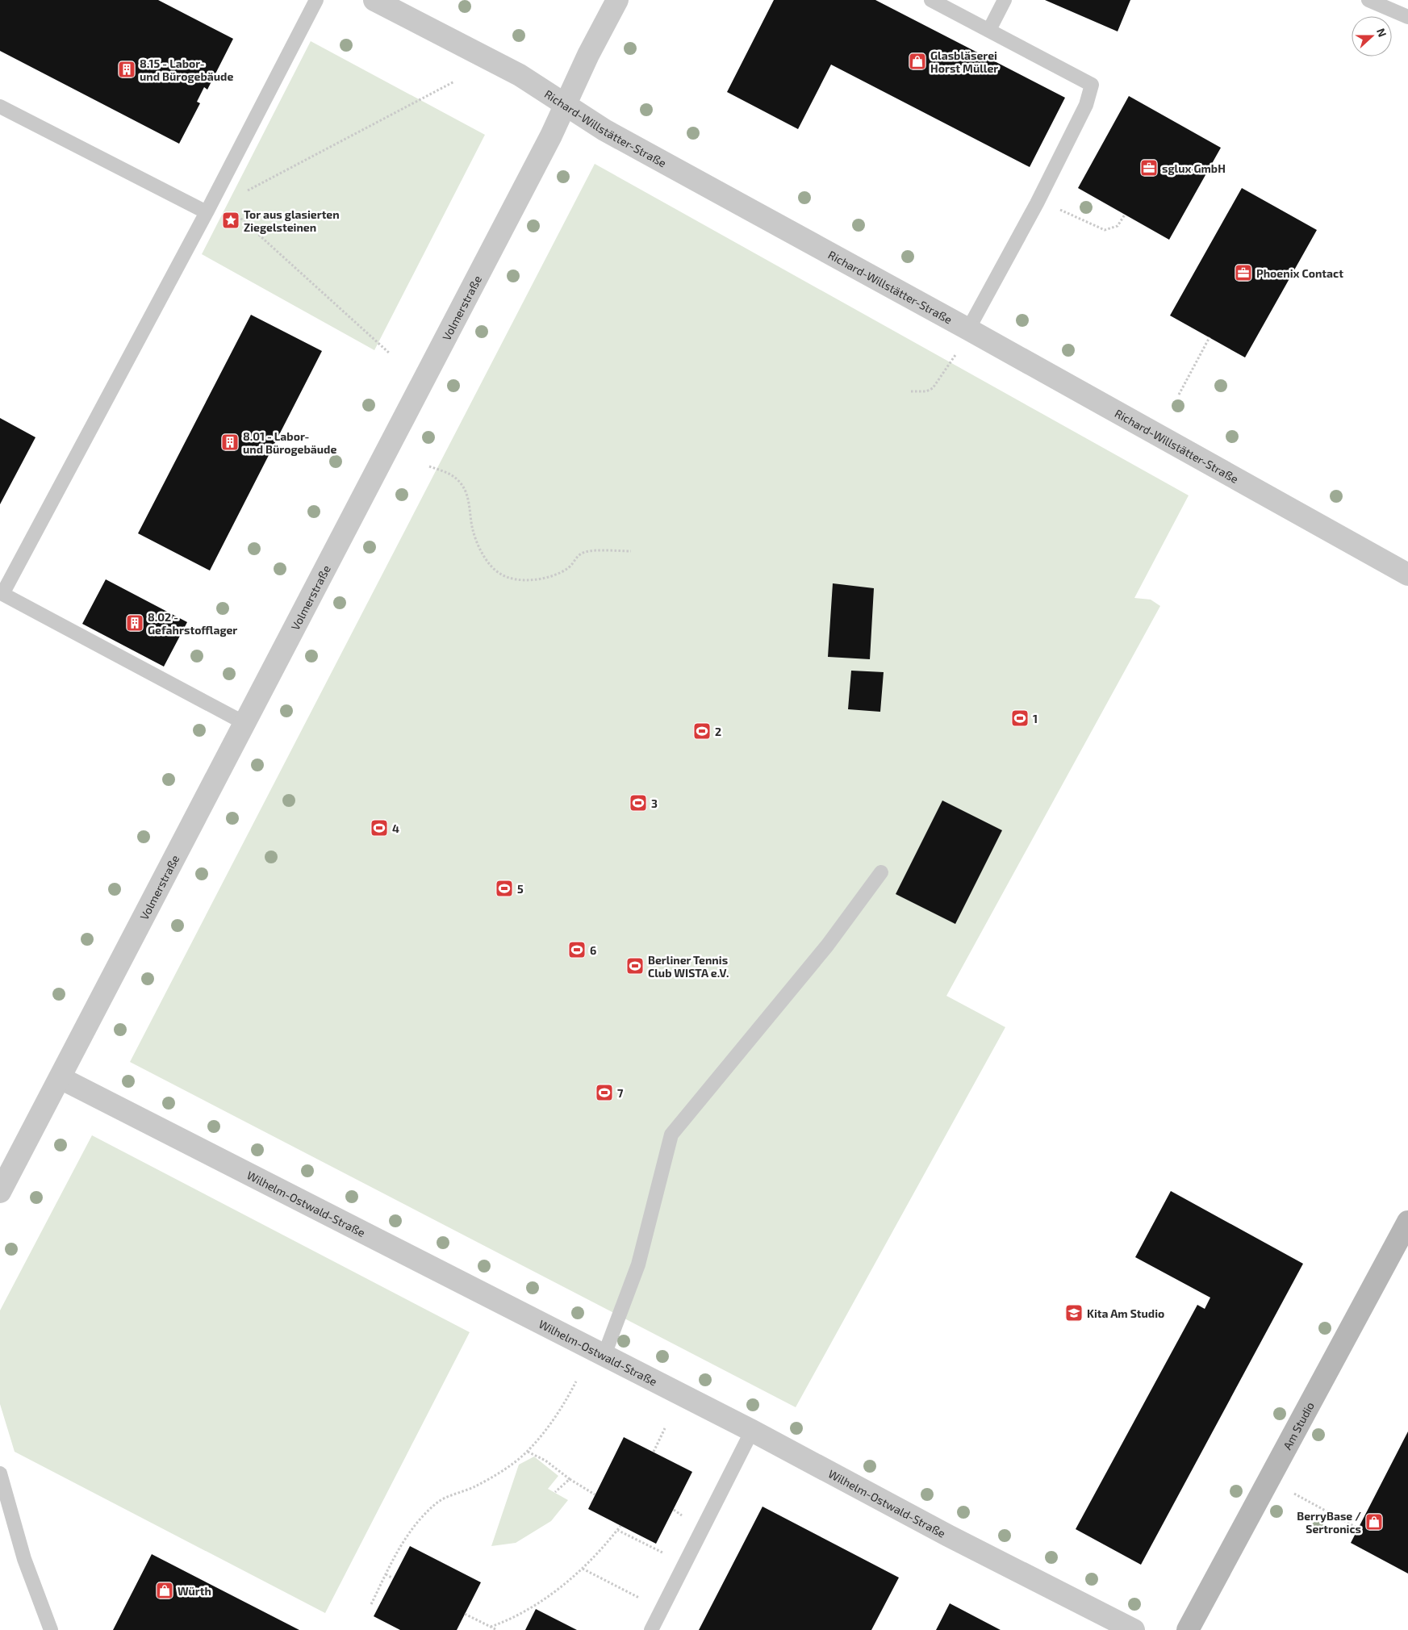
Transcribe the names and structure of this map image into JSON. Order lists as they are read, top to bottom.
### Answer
{
  "streets": {
    "street": [
      "Richard-Willstätter-Straße",
      "Volmerstraße",
      "Wilhelm-Ostwald-Straße",
      "Am Studio"
    ]
  },
  "crossings": [
    ["Richard-Willstätter-Straße", "Volmerstraße"],
    ["Volmerstraße", "Wilhelm-Ostwald-Straße"]
  ],
  "places": {
    "shop": ["Glasbläserei Horst Müller", "BerryBase / Sertronics", "Würth"],
    "building": ["8.15 - Labor- und Bürogebäude", "8.01 - Labor- und Bürogebäude", "8.02 - Gefahrstofflager"],
    "office": ["sglux GmbH", "Phoenix Contact"],
    "place": ["Tor aus glasierten Ziegelsteinen"],
    "sports": [
      "1",
      "2",
      "3",
      "4",
      "5",
      "6",
      "Berliner Tennis Club WISTA e.V.",
      "7"
    ],
    "school or university": ["Kita Am Studio"]
  },
  "north": "right"
}
